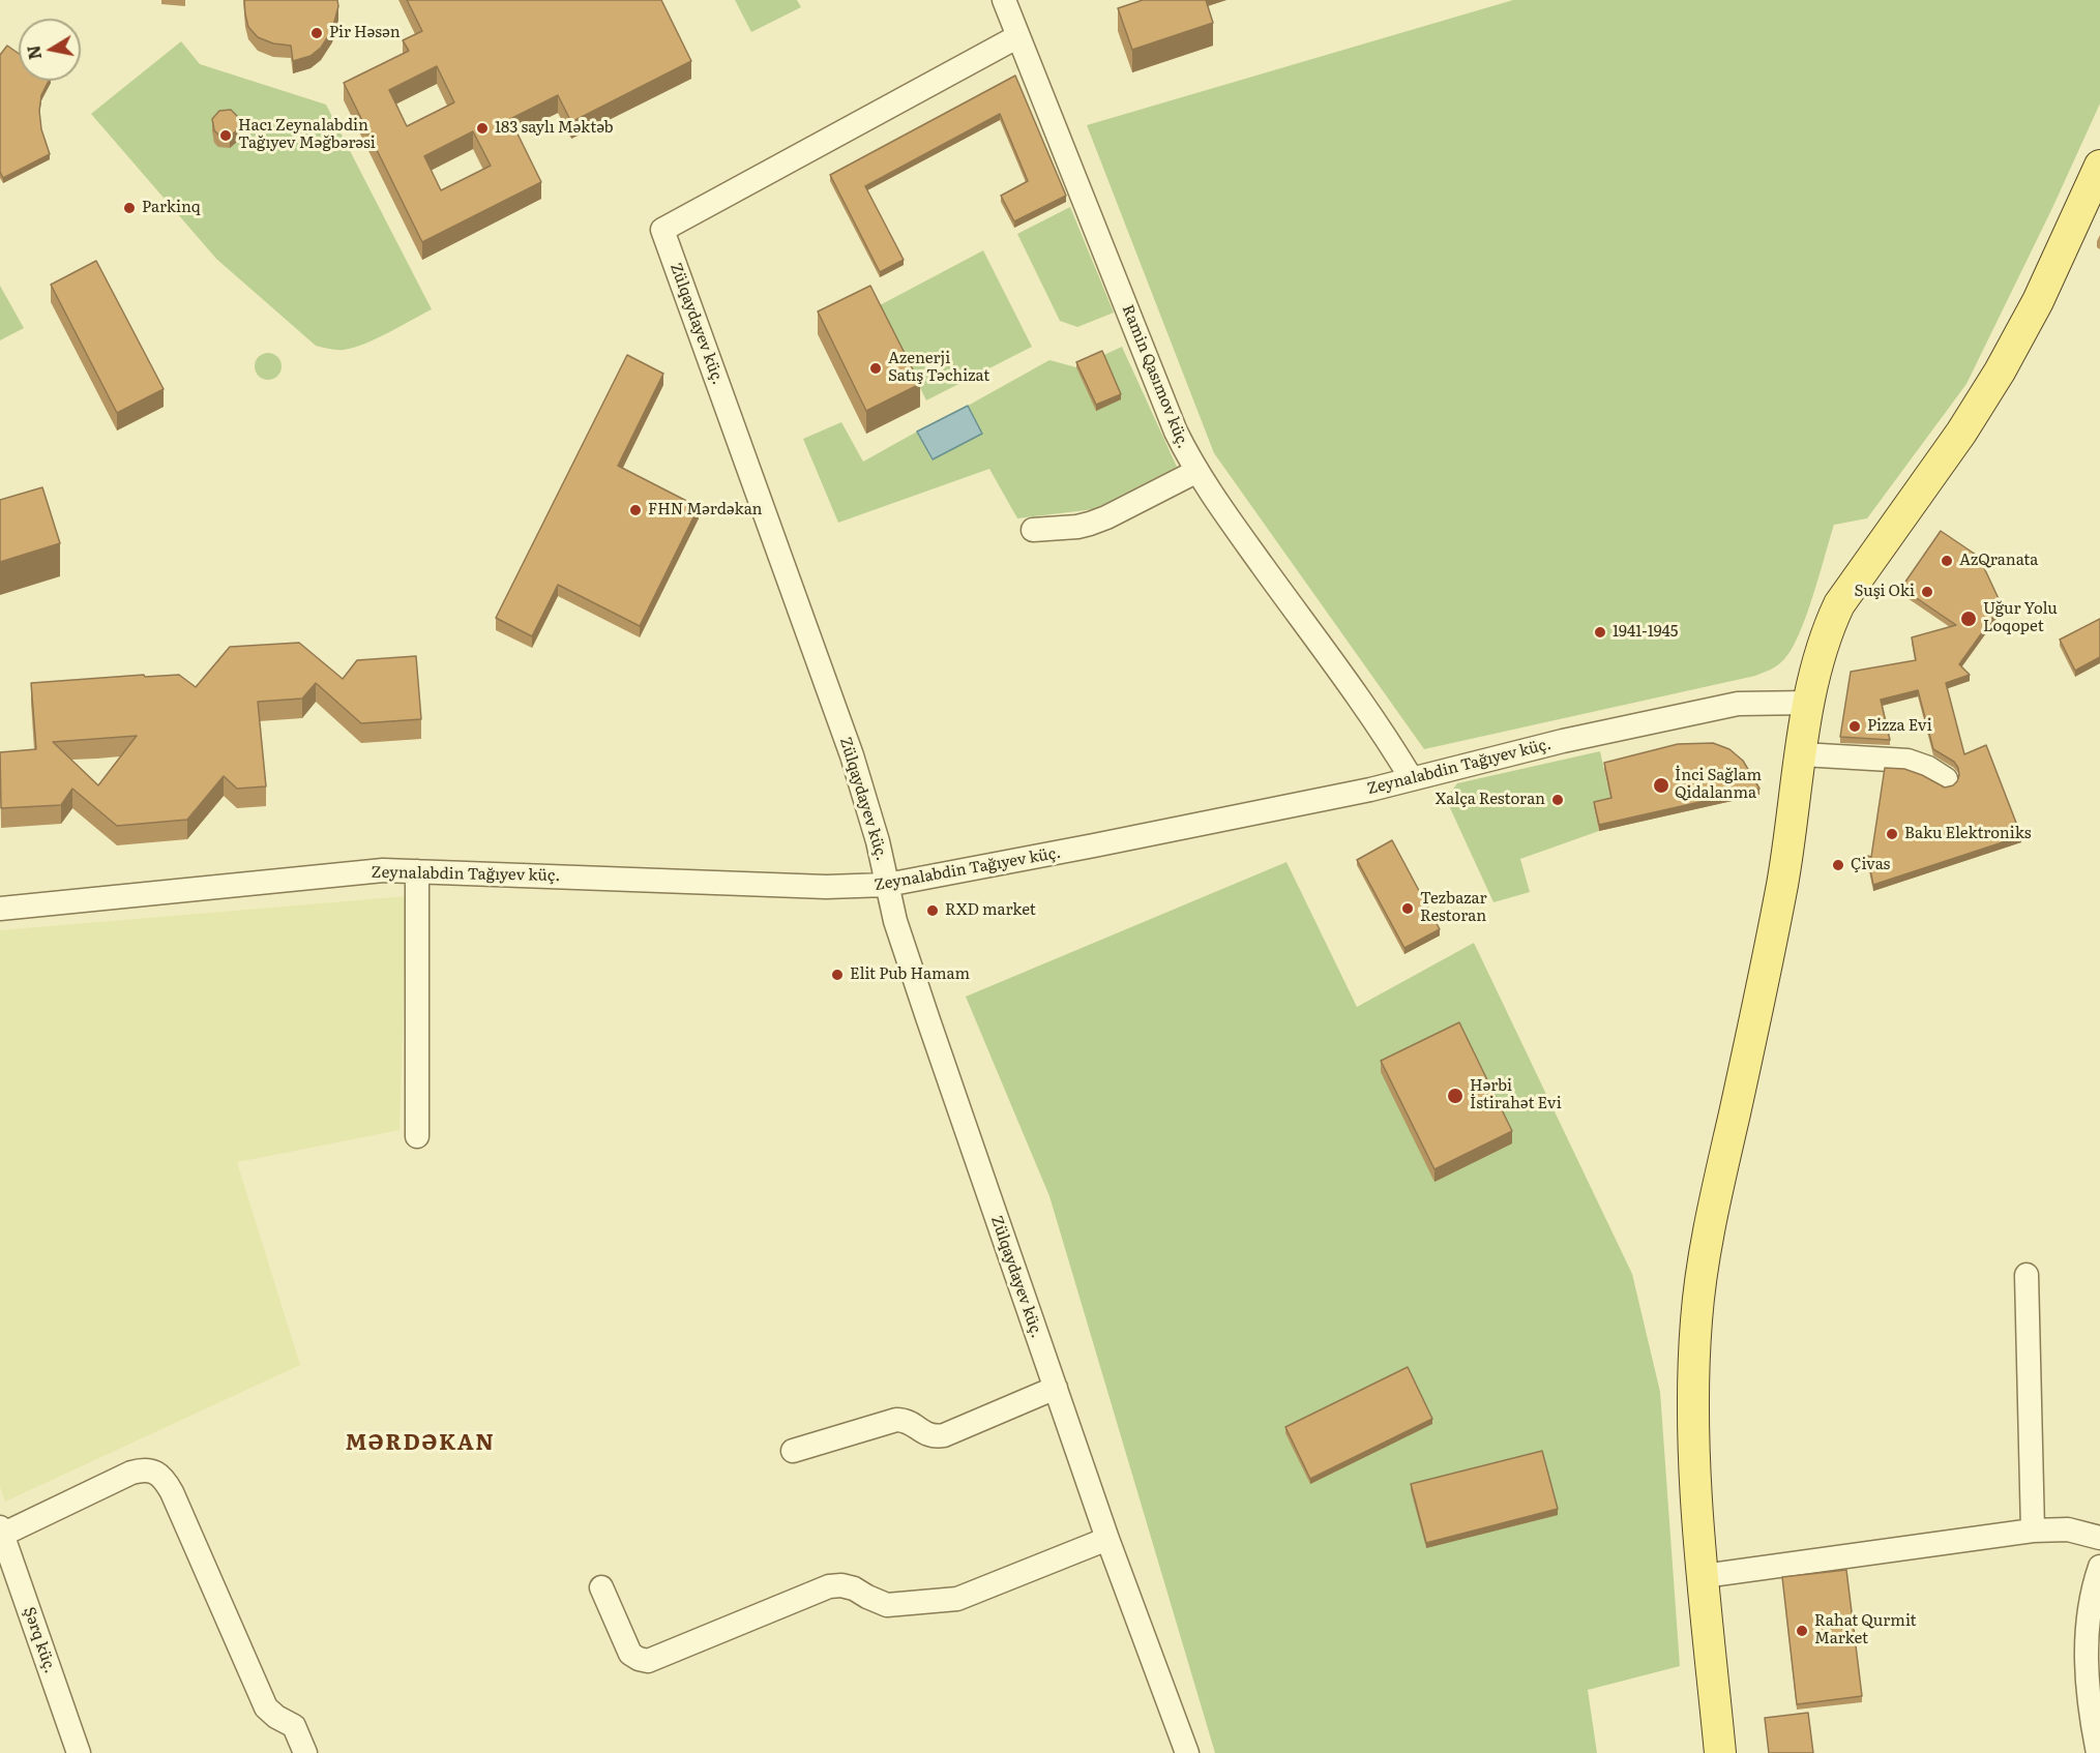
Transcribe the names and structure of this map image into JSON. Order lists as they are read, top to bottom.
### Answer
{
  "streets": {
    "street": [
      "Zülqaydayev küç.",
      "Ramin Qasımov küç.",
      "Zeynalabdin Tağıyev küç.",
      "Şərq küç."
    ]
  },
  "crossings": [
    ["Zülqaydayev küç.", "Ramin Qasımov küç."],
    ["Zülqaydayev küç.", "Zeynalabdin Tağıyev küç."],
    ["Ramin Qasımov küç.", "Zeynalabdin Tağıyev küç."]
  ],
  "districts": ["MƏRDƏKAN"],
  "places": [
    "Pir Həsən",
    "183 saylı Məktəb",
    "Hacı Zeynalabdin Tağıyev Məğbərəsi",
    "Parkinq",
    "Azenerji Satış Təchizat",
    "FHN Mərdəkan",
    "AzQranata",
    "Suşi Oki",
    "Uğur Yolu Loqopet",
    "1941-1945",
    "Pizza Evi",
    "İnci Sağlam Qidalanma",
    "Xalça Restoran",
    "Baku Elektroniks",
    "Çivas",
    "Tezbazar Restoran",
    "RXD market",
    "Elit Pub Hamam",
    "Hərbi İstirahət Evi",
    "Rahat Qurmit Market"
  ],
  "north": "left"
}
